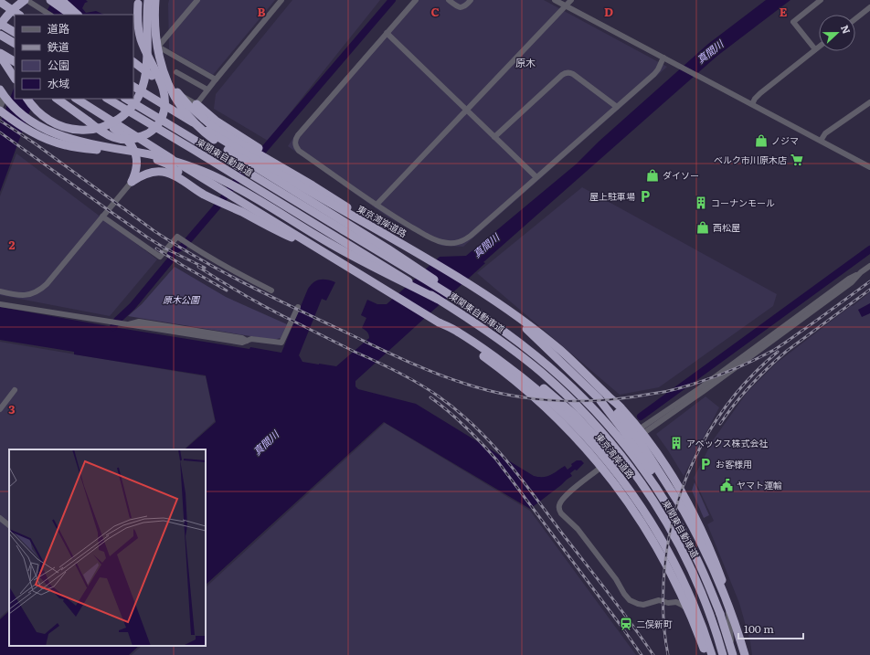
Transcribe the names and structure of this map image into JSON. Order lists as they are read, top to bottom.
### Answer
{
  "streets": {
    "highway": ["東関東自動車道", "東京湾岸道路"]
  },
  "districts": ["原木"],
  "water": ["真間川"],
  "parks": ["原木公園"],
  "places": {
    "shop": ["ノジマ", "ダイソー", "西松屋"],
    "supermarket": ["ベルク市川原木店"],
    "parking": ["屋上駐車場", "お客様用"],
    "building": ["コーナンモール", "アペックス株式会社"],
    "public building": ["ヤマト運輸"],
    "station": ["二俣新町"]
  },
  "legend": [
    "道路",
    "鉄道",
    "公園",
    "水域"
  ],
  "scale_bar": "100 m",
  "north": "right",
  "grid": {
    "columns": [
      "B",
      "C",
      "D",
      "E"
    ],
    "rows": ["2", "3"]
  }
}
